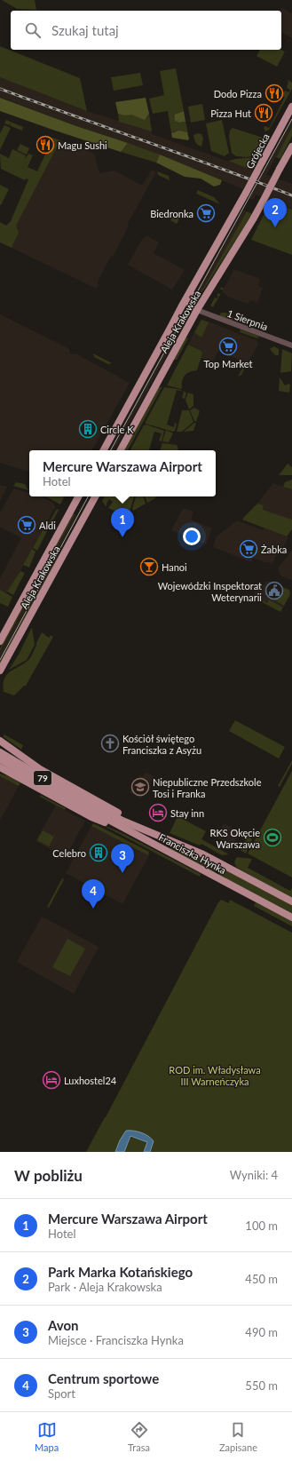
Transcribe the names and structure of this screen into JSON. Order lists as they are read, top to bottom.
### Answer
{
  "streets": {
    "main road": [
      "Grójecka",
      "Aleja Krakowska",
      "79",
      "Franciszka Hynka"
    ],
    "street": ["1 Sierpnia"]
  },
  "crossings": [
    ["Grójecka", "Aleja Krakowska"],
    ["1 Sierpnia", "Aleja Krakowska"],
    ["79", "Franciszka Hynka"]
  ],
  "parks": ["ROD im. Władysława III Warneńczyka"],
  "places": {
    "restaurant": ["Dodo Pizza", "Pizza Hut", "Magu Sushi"],
    "supermarket": [
      "Biedronka",
      "Top Market",
      "Aldi",
      "Żabka"
    ],
    "building": ["Circle K", "Celebro"],
    "bar": ["Hanoi"],
    "public building": ["Wojewódzki Inspektorat Weterynarii"],
    "church": ["Kościół świętego Franciszka z Asyżu"],
    "school or university": ["Niepubliczne Przedszkole Tosi i Franka"],
    "hotel": ["Stay inn", "Luxhostel24"],
    "sports": ["RKS Okęcie Warszawa"]
  },
  "page": {
    "search": "Szukaj tutaj",
    "pins": [
      "2",
      "1",
      "3",
      "4"
    ],
    "popup": ["Mercure Warszawa Airport", "Hotel"],
    "heading": ["W pobliżu", "Wyniki: 4"],
    "list": [
      {
        "mark": "1",
        "name": "Mercure Warszawa Airport",
        "note": "Hotel",
        "value": "100 m"
      },
      {
        "mark": "2",
        "name": "Park Marka Kotańskiego",
        "note": "Park · Aleja Krakowska",
        "value": "450 m"
      },
      {
        "mark": "3",
        "name": "Avon",
        "note": "Miejsce · Franciszka Hynka",
        "value": "490 m"
      },
      {
        "mark": "4",
        "name": "Centrum sportowe",
        "note": "Sport",
        "value": "550 m"
      }
    ],
    "nav": ["Mapa", "Trasa", "Zapisane"]
  }
}
